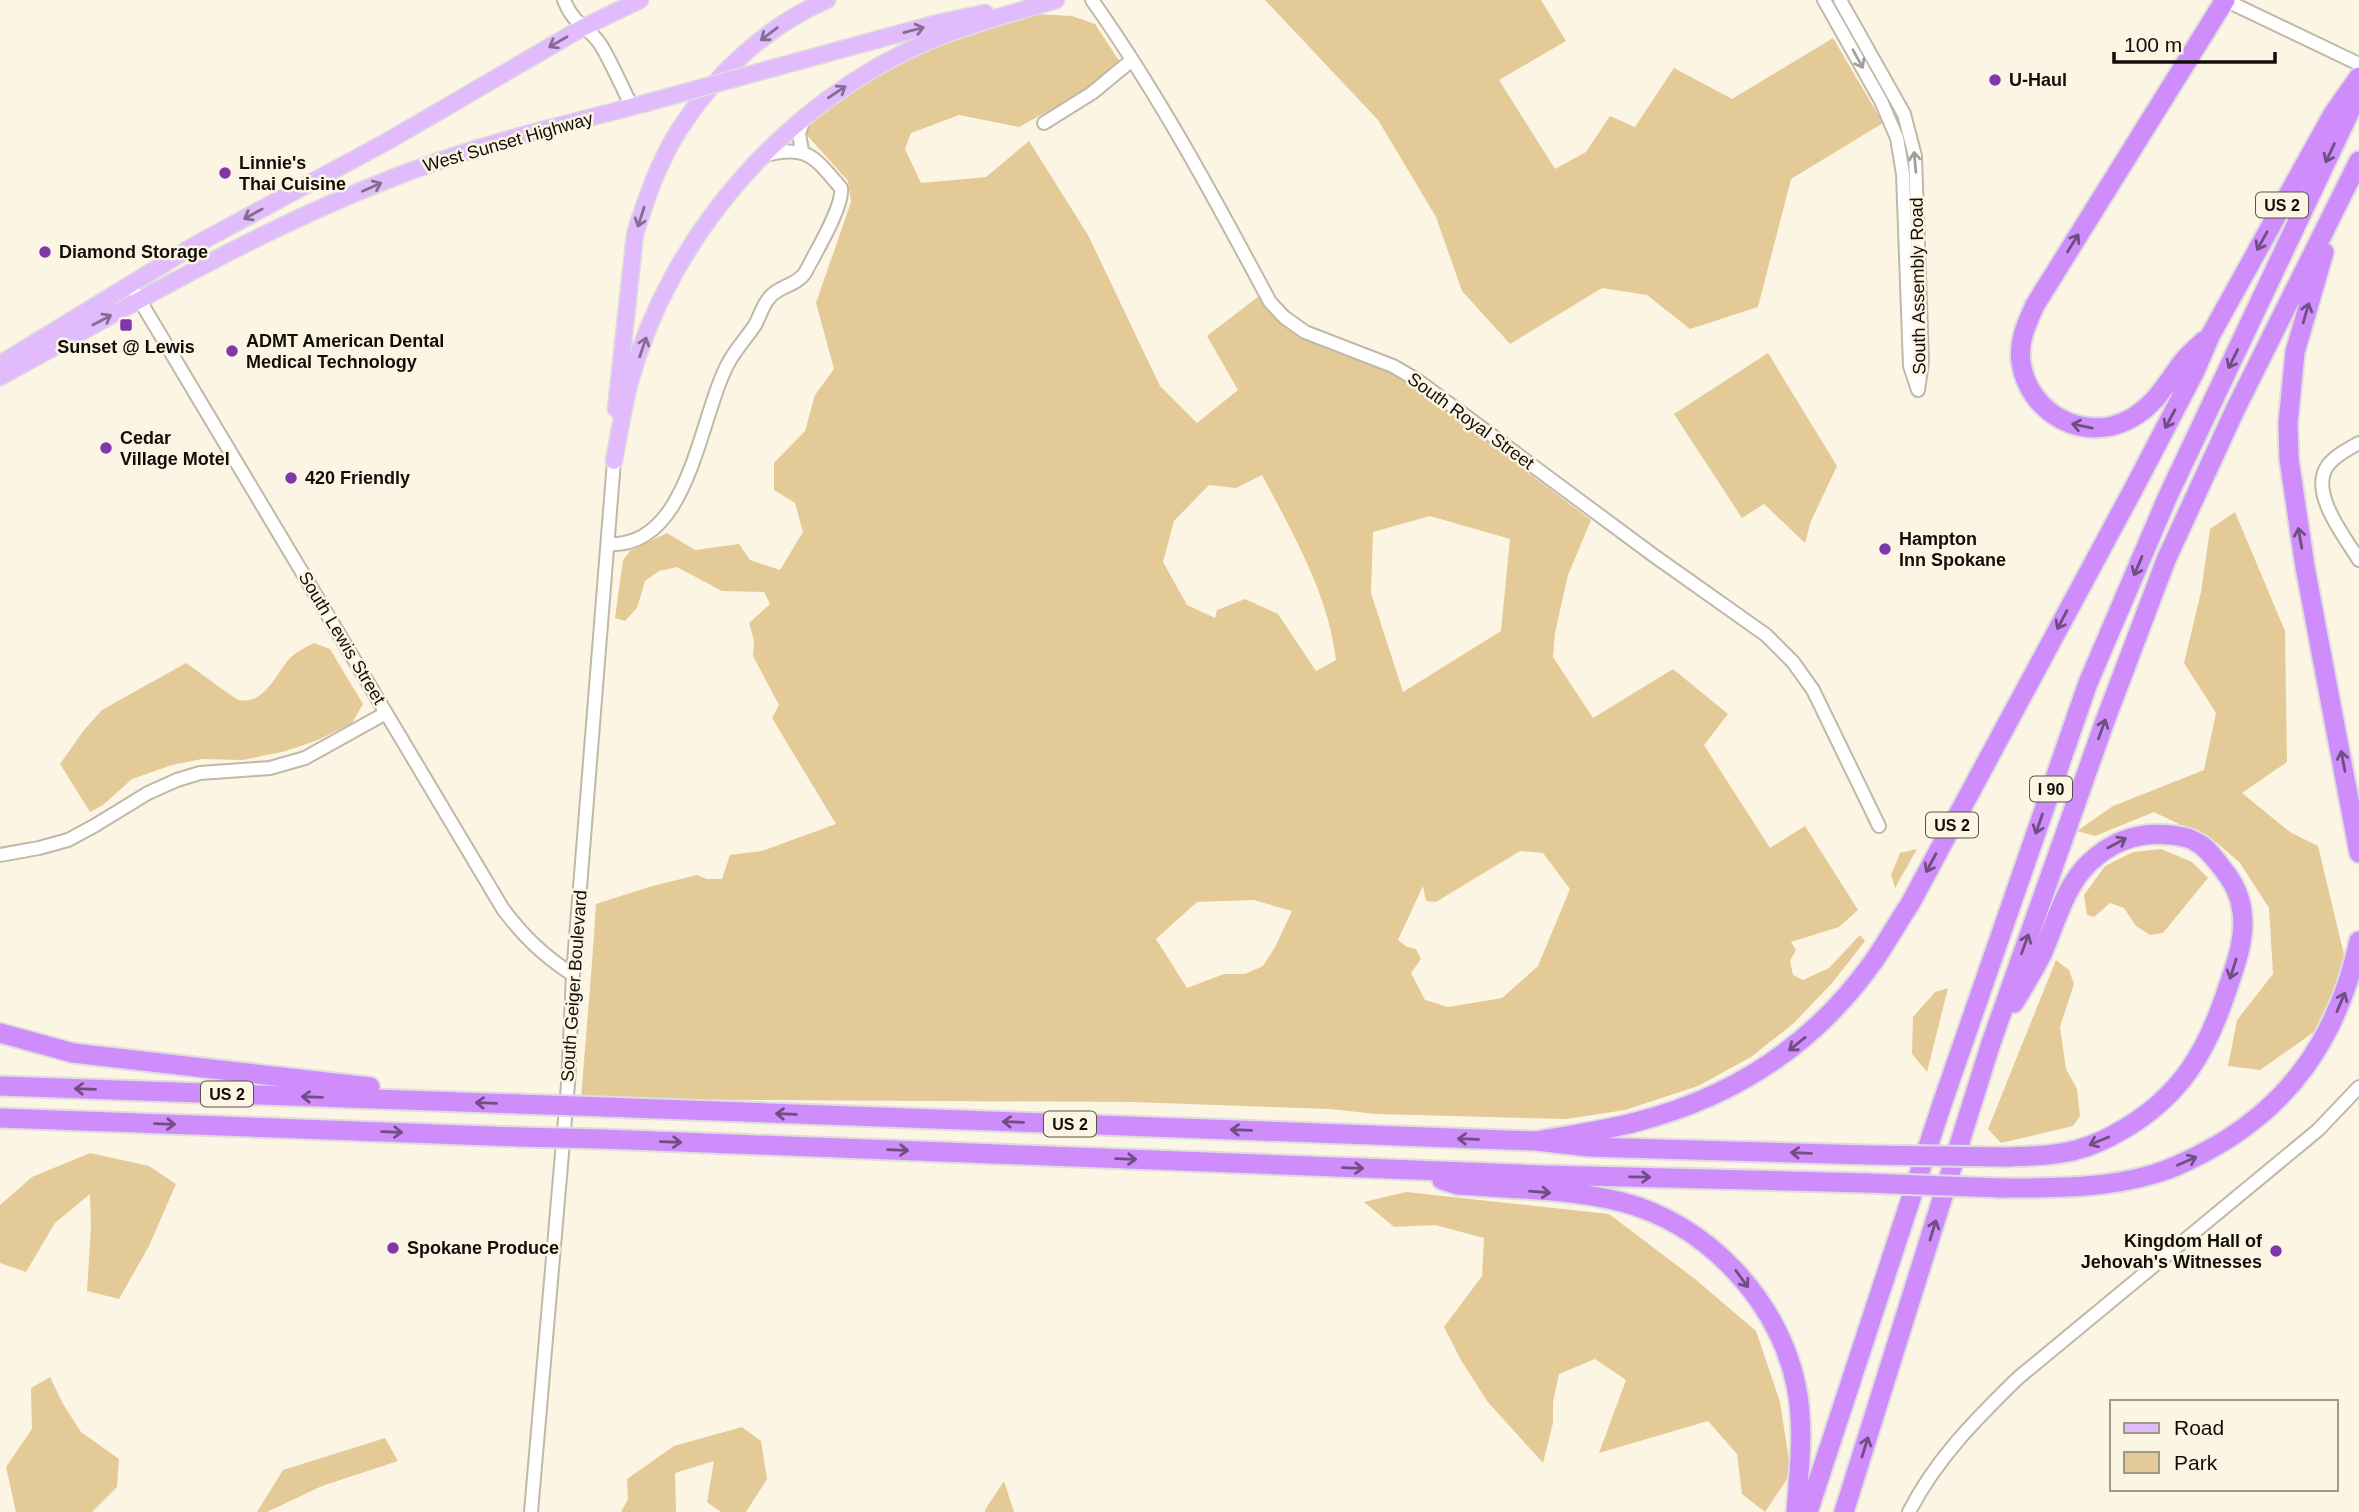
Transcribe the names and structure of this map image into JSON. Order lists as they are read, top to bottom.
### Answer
{
  "streets": {
    "highway": ["US 2", "I 90"],
    "main road": ["West Sunset Highway"],
    "street": [
      "South Assembly Road",
      "South Royal Street",
      "South Lewis Street",
      "South Geiger Boulevard"
    ]
  },
  "crossings": [
    ["West Sunset Highway", "South Lewis Street"],
    ["US 2", "I 90"],
    ["South Lewis Street", "South Geiger Boulevard"]
  ],
  "places": {
    "other": [
      "U-Haul",
      "Linnie's Thai Cuisine",
      "Diamond Storage",
      "ADMT American Dental Medical Technology",
      "Cedar Village Motel",
      "420 Friendly",
      "Hampton Inn Spokane",
      "Spokane Produce",
      "Kingdom Hall of Jehovah's Witnesses"
    ],
    "transit": ["Sunset @ Lewis"]
  },
  "legend": ["Road", "Park"],
  "scale_bar": "100 m"
}
